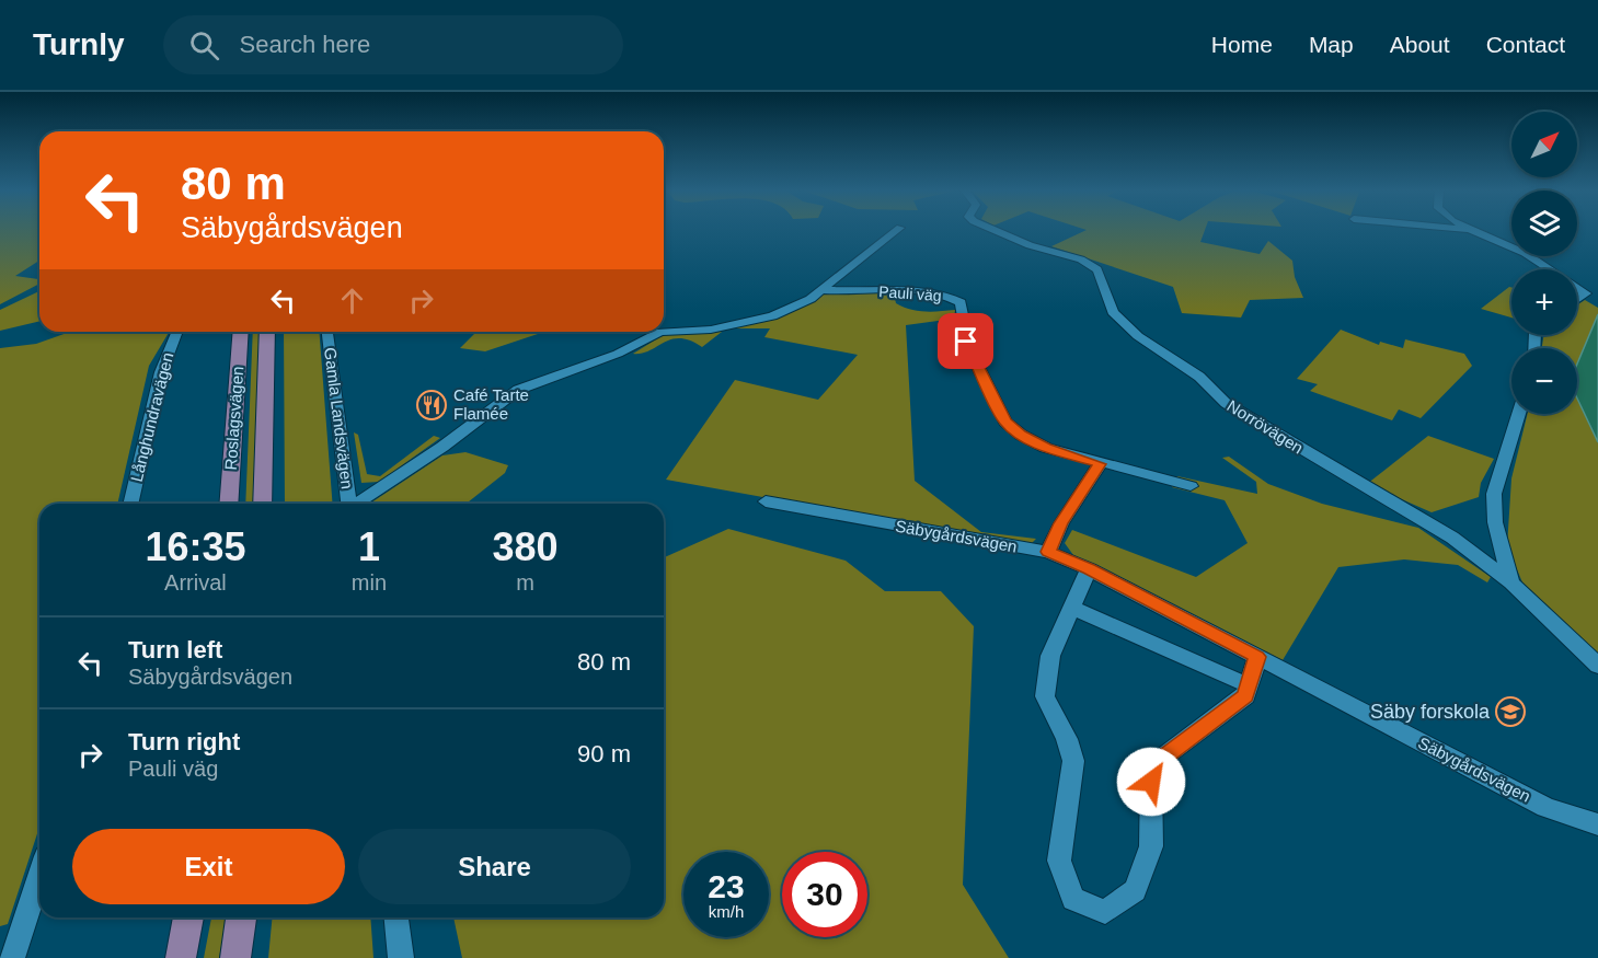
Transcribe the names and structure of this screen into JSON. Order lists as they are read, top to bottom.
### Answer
{
  "streets": {
    "main road": ["Roslagsvägen"],
    "street": [
      "Pauli väg",
      "Långhundravägen",
      "Gamla Landsvägen",
      "Norrövägen",
      "Säbygårdsvägen"
    ]
  },
  "places": {
    "restaurant": ["Café Tarte Flamée"],
    "school or university": ["Säby forskola"]
  },
  "north": "top right",
  "page": {
    "header": "Turnly",
    "search": "Search here",
    "nav": [
      "Home",
      "Map",
      "About",
      "Contact"
    ],
    "map_buttons": ["+", "−"],
    "turn": ["80 m", "Säbygårdsvägen"],
    "eta": [
      "16:35",
      "Arrival",
      "1",
      "min",
      "380",
      "m"
    ],
    "list": [
      {
        "name": "Turn left",
        "note": "Säbygårdsvägen",
        "value": "80 m"
      },
      {
        "name": "Turn right",
        "note": "Pauli väg",
        "value": "90 m"
      }
    ],
    "buttons": ["Exit", "Share"],
    "speed": "23 km/h",
    "limit": "30"
  }
}
